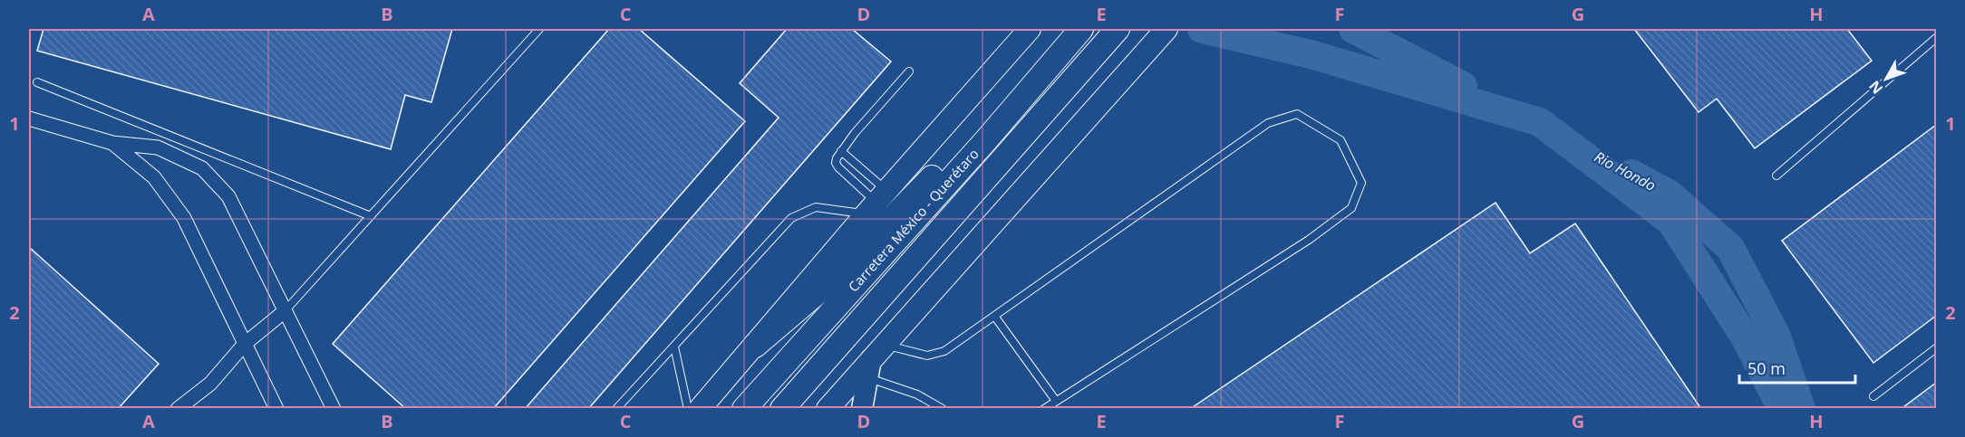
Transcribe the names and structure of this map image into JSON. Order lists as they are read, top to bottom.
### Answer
{
  "streets": {
    "highway": ["Carretera México - Querétaro"]
  },
  "water": ["Rio Hondo"],
  "scale_bar": "50 m",
  "north": "bottom left",
  "grid": {
    "columns": [
      "A",
      "B",
      "C",
      "D",
      "E",
      "F",
      "G",
      "H"
    ],
    "rows": ["1", "2"]
  }
}
